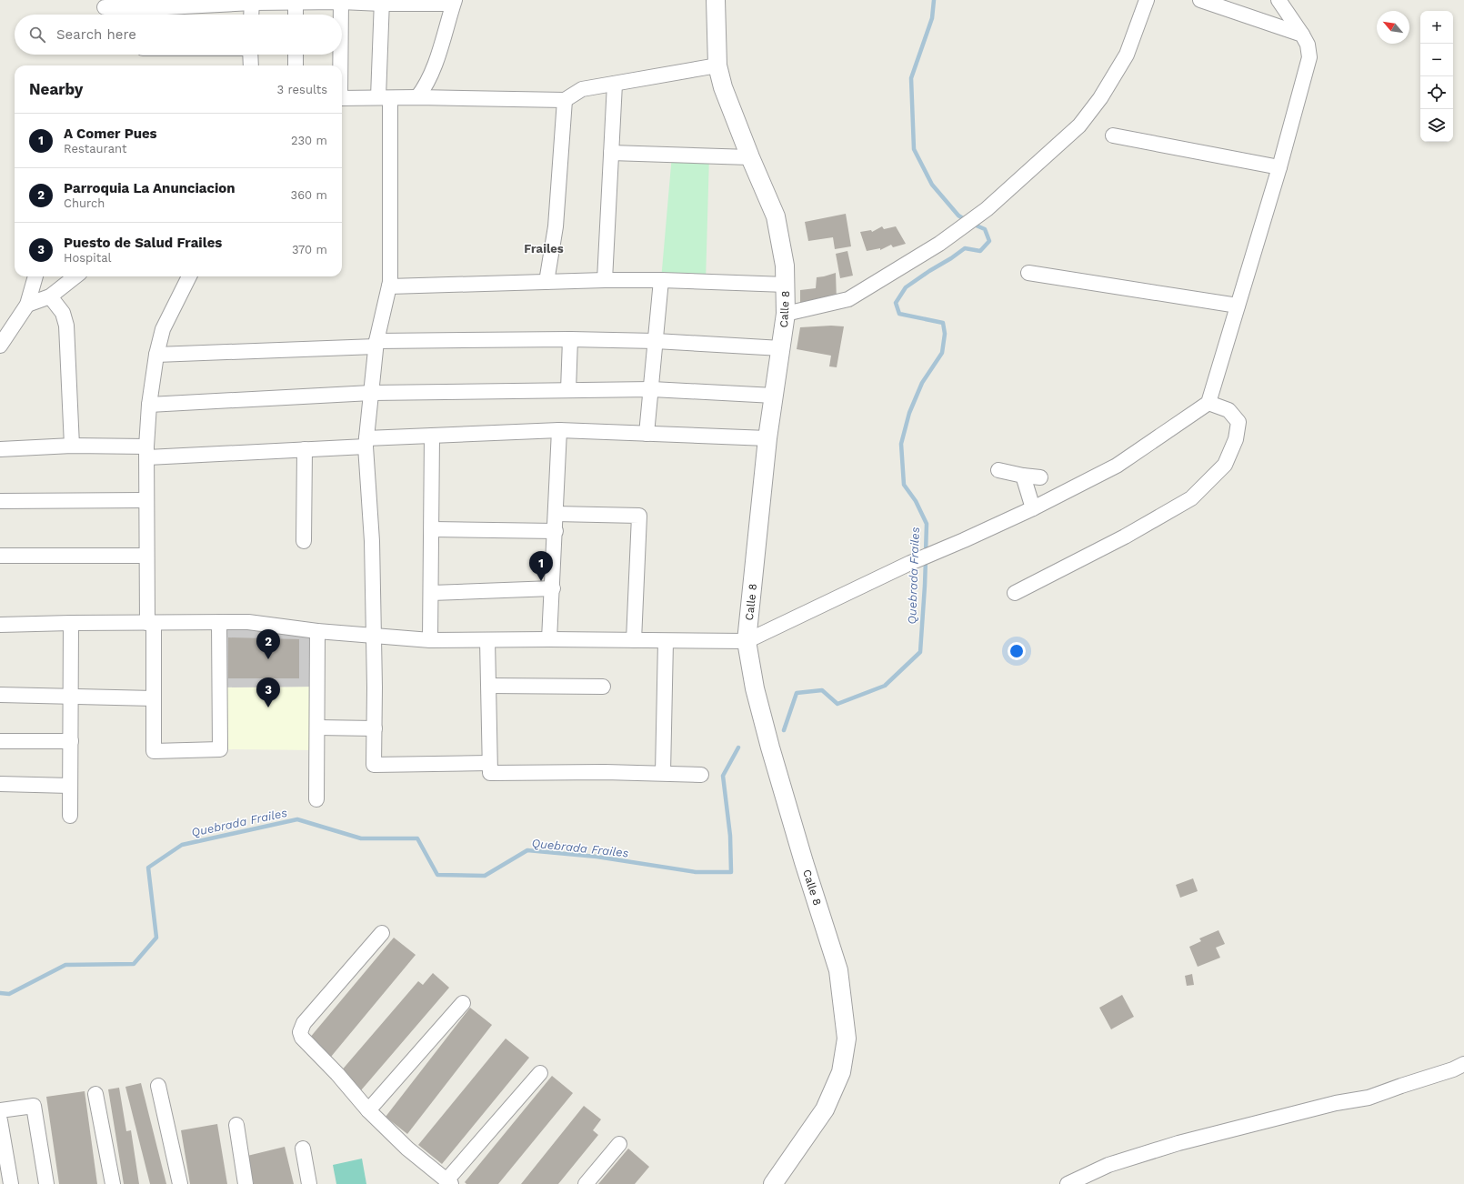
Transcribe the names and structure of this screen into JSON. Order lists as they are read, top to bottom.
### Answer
{
  "streets": {
    "street": ["Calle 8"]
  },
  "districts": ["Frailes"],
  "water": ["Quebrada Frailes"],
  "north": "top left",
  "page": {
    "map_buttons": ["+", "−"],
    "search": "Search here",
    "heading": ["Nearby", "3 results"],
    "list": [
      {
        "mark": "1",
        "name": "A Comer Pues",
        "note": "Restaurant",
        "value": "230 m"
      },
      {
        "mark": "2",
        "name": "Parroquia La Anunciacion",
        "note": "Church",
        "value": "360 m"
      },
      {
        "mark": "3",
        "name": "Puesto de Salud Frailes",
        "note": "Hospital",
        "value": "370 m"
      }
    ],
    "pins": ["1", "2", "3"]
  }
}
